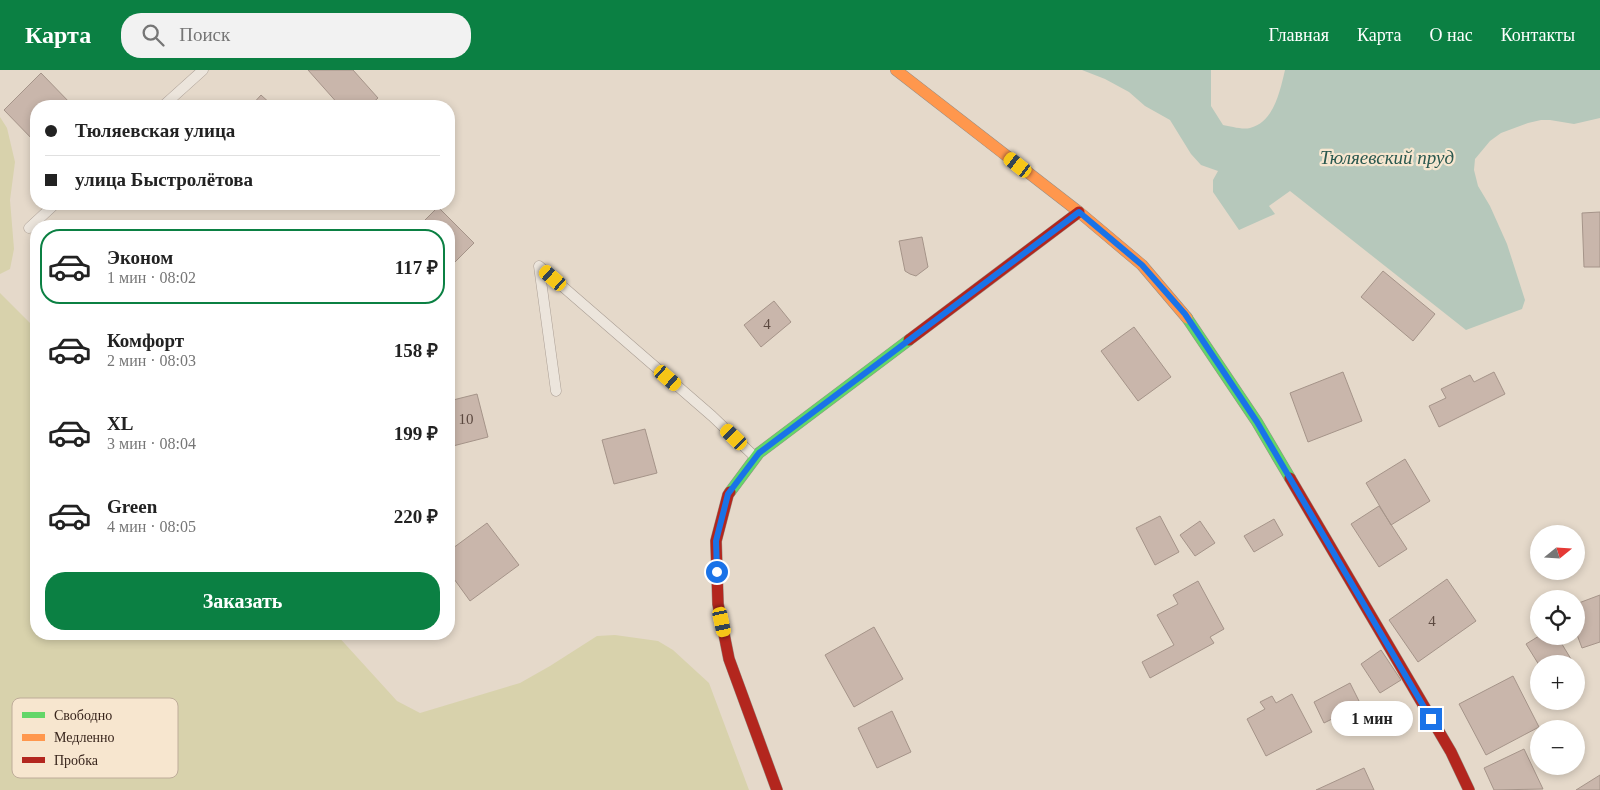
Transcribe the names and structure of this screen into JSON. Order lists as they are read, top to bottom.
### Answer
{
  "water": ["Тюляевский пруд"],
  "house_numbers": ["4", "10", "4"],
  "legend": ["Свободно", "Медленно", "Пробка"],
  "north": "right",
  "page": {
    "header": "Карта",
    "search": "Поиск",
    "nav": [
      "Главная",
      "Карта",
      "О нас",
      "Контакты"
    ],
    "banner": ["Тюляевская улица", "улица Быстролётова"],
    "list": [
      {
        "name": "Эконом",
        "note": "1 мин · 08:02",
        "value": "117 ₽"
      },
      {
        "name": "Комфорт",
        "note": "2 мин · 08:03",
        "value": "158 ₽"
      },
      {
        "name": "XL",
        "note": "3 мин · 08:04",
        "value": "199 ₽"
      },
      {
        "name": "Green",
        "note": "4 мин · 08:05",
        "value": "220 ₽"
      }
    ],
    "map_buttons": ["+", "−"],
    "buttons": "Заказать",
    "bubble": "1 мин"
  }
}
